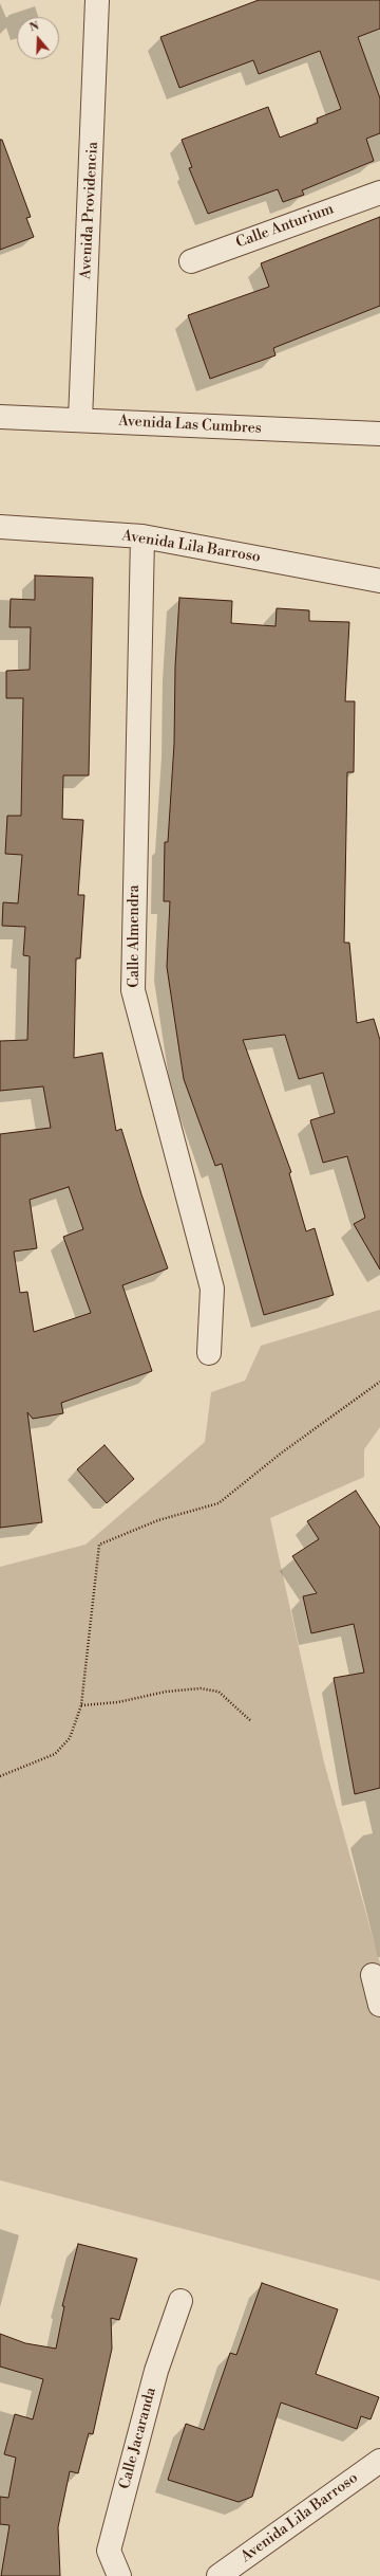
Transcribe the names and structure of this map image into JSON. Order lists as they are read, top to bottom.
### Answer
{
  "streets": {
    "street": [
      "Avenida Providencia",
      "Calle Anturium",
      "Avenida Las Cumbres",
      "Avenida Lila Barroso",
      "Calle Almendra",
      "Calle Jacaranda"
    ]
  },
  "crossings": [
    ["Avenida Providencia", "Avenida Las Cumbres"],
    ["Avenida Lila Barroso", "Calle Almendra"]
  ],
  "north": "top"
}
